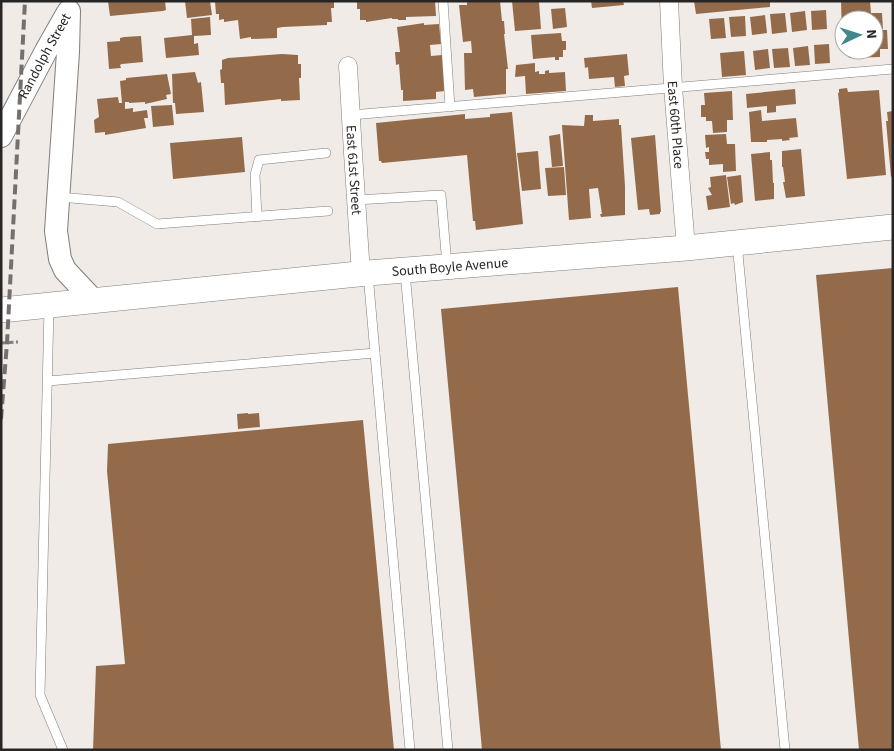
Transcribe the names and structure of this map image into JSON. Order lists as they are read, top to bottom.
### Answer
{
  "streets": {
    "main road": ["South Boyle Avenue"],
    "street": ["Randolph Street", "East 60th Place", "East 61st Street"]
  },
  "crossings": [
    ["East 60th Place", "South Boyle Avenue"],
    ["East 61st Street", "South Boyle Avenue"]
  ],
  "north": "right"
}
